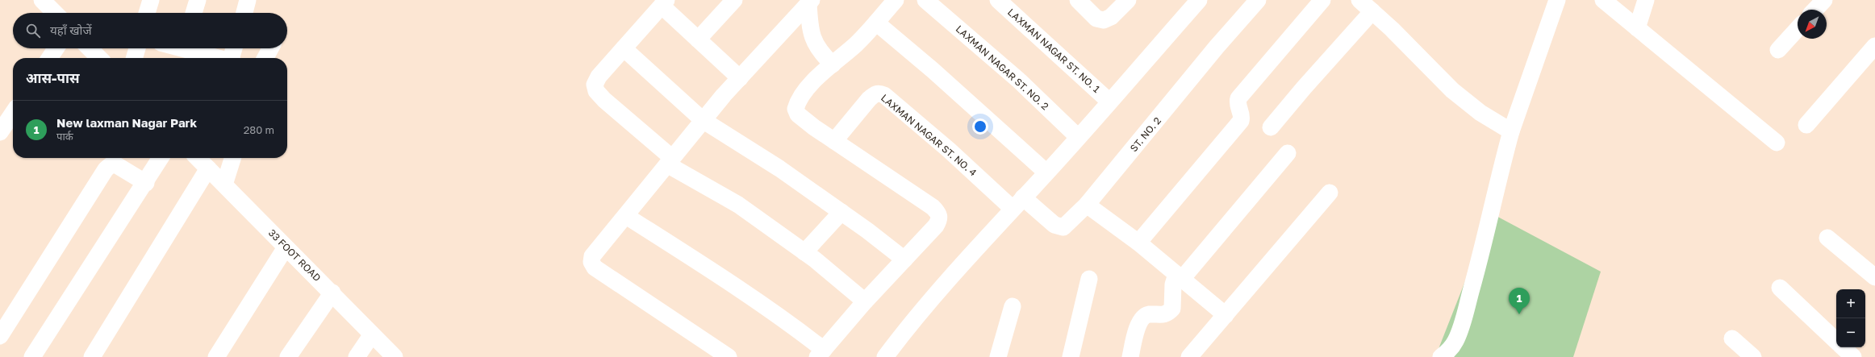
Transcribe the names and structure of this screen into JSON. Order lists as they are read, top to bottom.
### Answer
{
  "streets": {
    "street": [
      "LAXMAN NAGAR ST. NO. 1",
      "LAXMAN NAGAR ST. NO. 2",
      "ST. NO. 2",
      "LAXMAN NAGAR ST. NO. 4",
      "33 FOOT ROAD"
    ]
  },
  "crossings": [
    ["ST. NO. 2", "LAXMAN NAGAR ST. NO. 4"]
  ],
  "north": "bottom left",
  "page": {
    "search": "यहाँ खोजें",
    "heading": "आस-पास",
    "list": [
      {
        "mark": "1",
        "name": "New laxman Nagar Park",
        "note": "पार्क",
        "value": "280 m"
      }
    ],
    "pins": "1",
    "map_buttons": ["+", "−"]
  }
}
